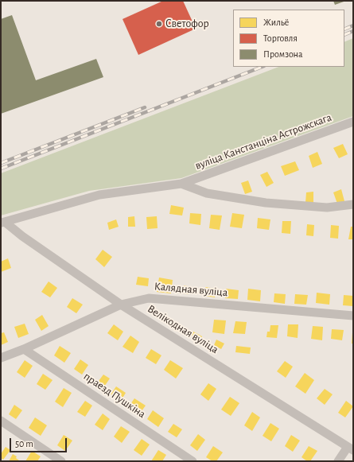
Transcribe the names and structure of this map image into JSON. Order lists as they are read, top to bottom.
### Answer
{
  "streets": {
    "street": [
      "вуліца Канстанціна Астрожскага",
      "Калядная вуліца",
      "Велікодная вуліца",
      "праезд Пушкіна"
    ]
  },
  "crossings": [
    ["вуліца Канстанціна Астрожскага", "Велікодная вуліца"],
    ["Калядная вуліца", "Велікодная вуліца"],
    ["Калядная вуліца", "праезд Пушкіна"]
  ],
  "places": ["Светофор"],
  "legend": ["Жильё", "Торговля", "Промзона"],
  "scale_bar": "50 m"
}
